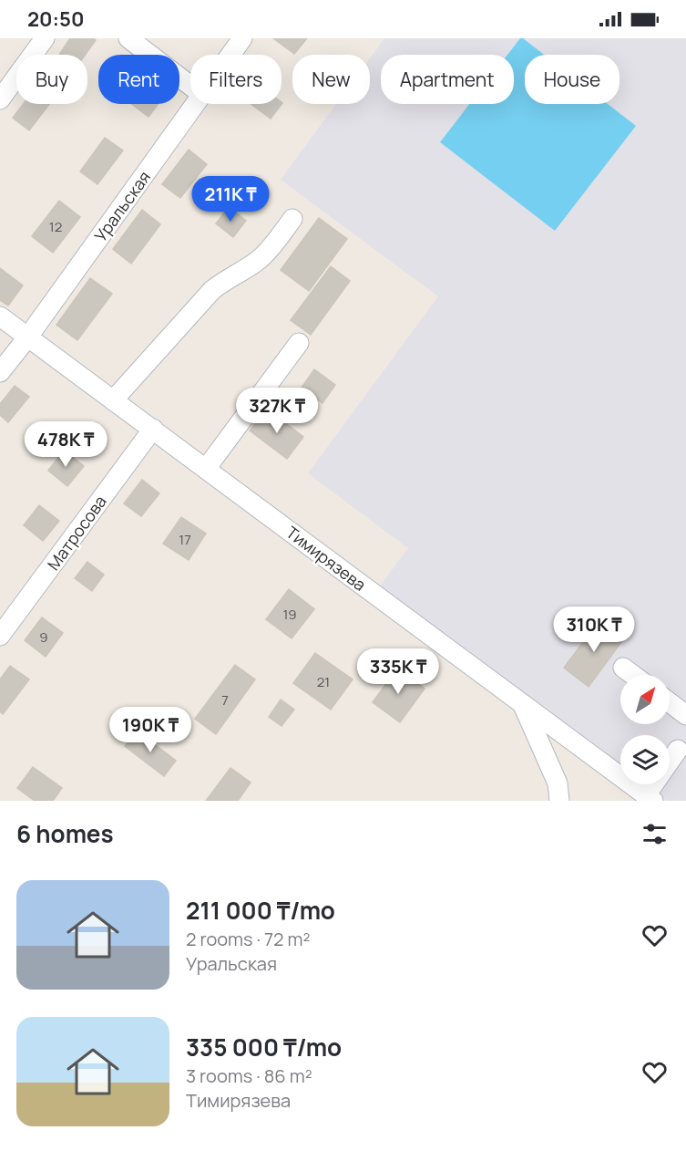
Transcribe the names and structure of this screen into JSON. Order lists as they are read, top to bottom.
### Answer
{
  "streets": {
    "street": ["Уральская", "Матросова", "Тимирязева"]
  },
  "crossings": [
    ["Уральская", "Тимирязева"],
    ["Матросова", "Тимирязева"]
  ],
  "house_numbers": [
    "12",
    "17",
    "19",
    "9",
    "21",
    "7"
  ],
  "north": "top right",
  "page": {
    "status": "20:50",
    "chip": [
      "Buy",
      "Rent",
      "Filters",
      "New",
      "Apartment",
      "House"
    ],
    "price": [
      "211K ₸",
      "327K ₸",
      "478K ₸",
      "310K ₸",
      "335K ₸",
      "190K ₸"
    ],
    "heading": "6 homes",
    "list": [
      {
        "name": "211 000 ₸/mo",
        "note": "2 rooms · 72 m² · Уральская"
      },
      {
        "name": "335 000 ₸/mo",
        "note": "3 rooms · 86 m² · Тимирязева"
      }
    ]
  }
}
